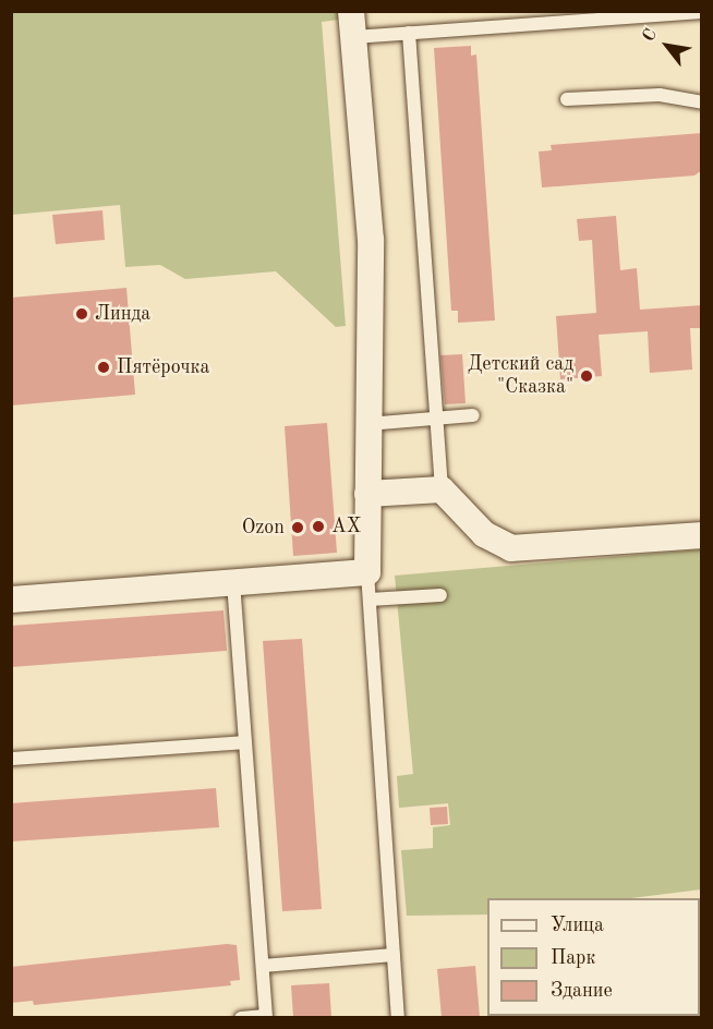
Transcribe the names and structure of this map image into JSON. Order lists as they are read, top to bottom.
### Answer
{
  "places": [
    "Линда",
    "Пятёрочка",
    "Детский сад \"Сказка\"",
    "АХ",
    "Ozon"
  ],
  "legend": ["Улица", "Парк", "Здание"],
  "north": "top left"
}
